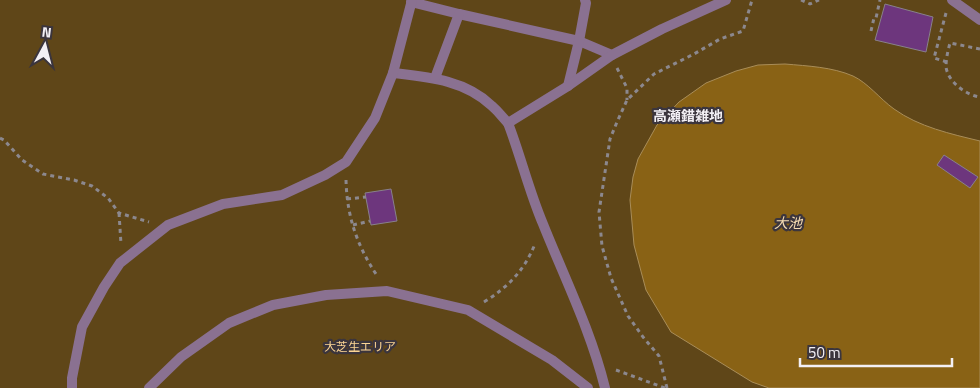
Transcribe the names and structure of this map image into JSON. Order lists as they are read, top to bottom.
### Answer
{
  "districts": ["高瀬錯雑地"],
  "water": ["大池"],
  "parks": ["大芝生エリア"],
  "scale_bar": "50 m",
  "north": "top"
}
